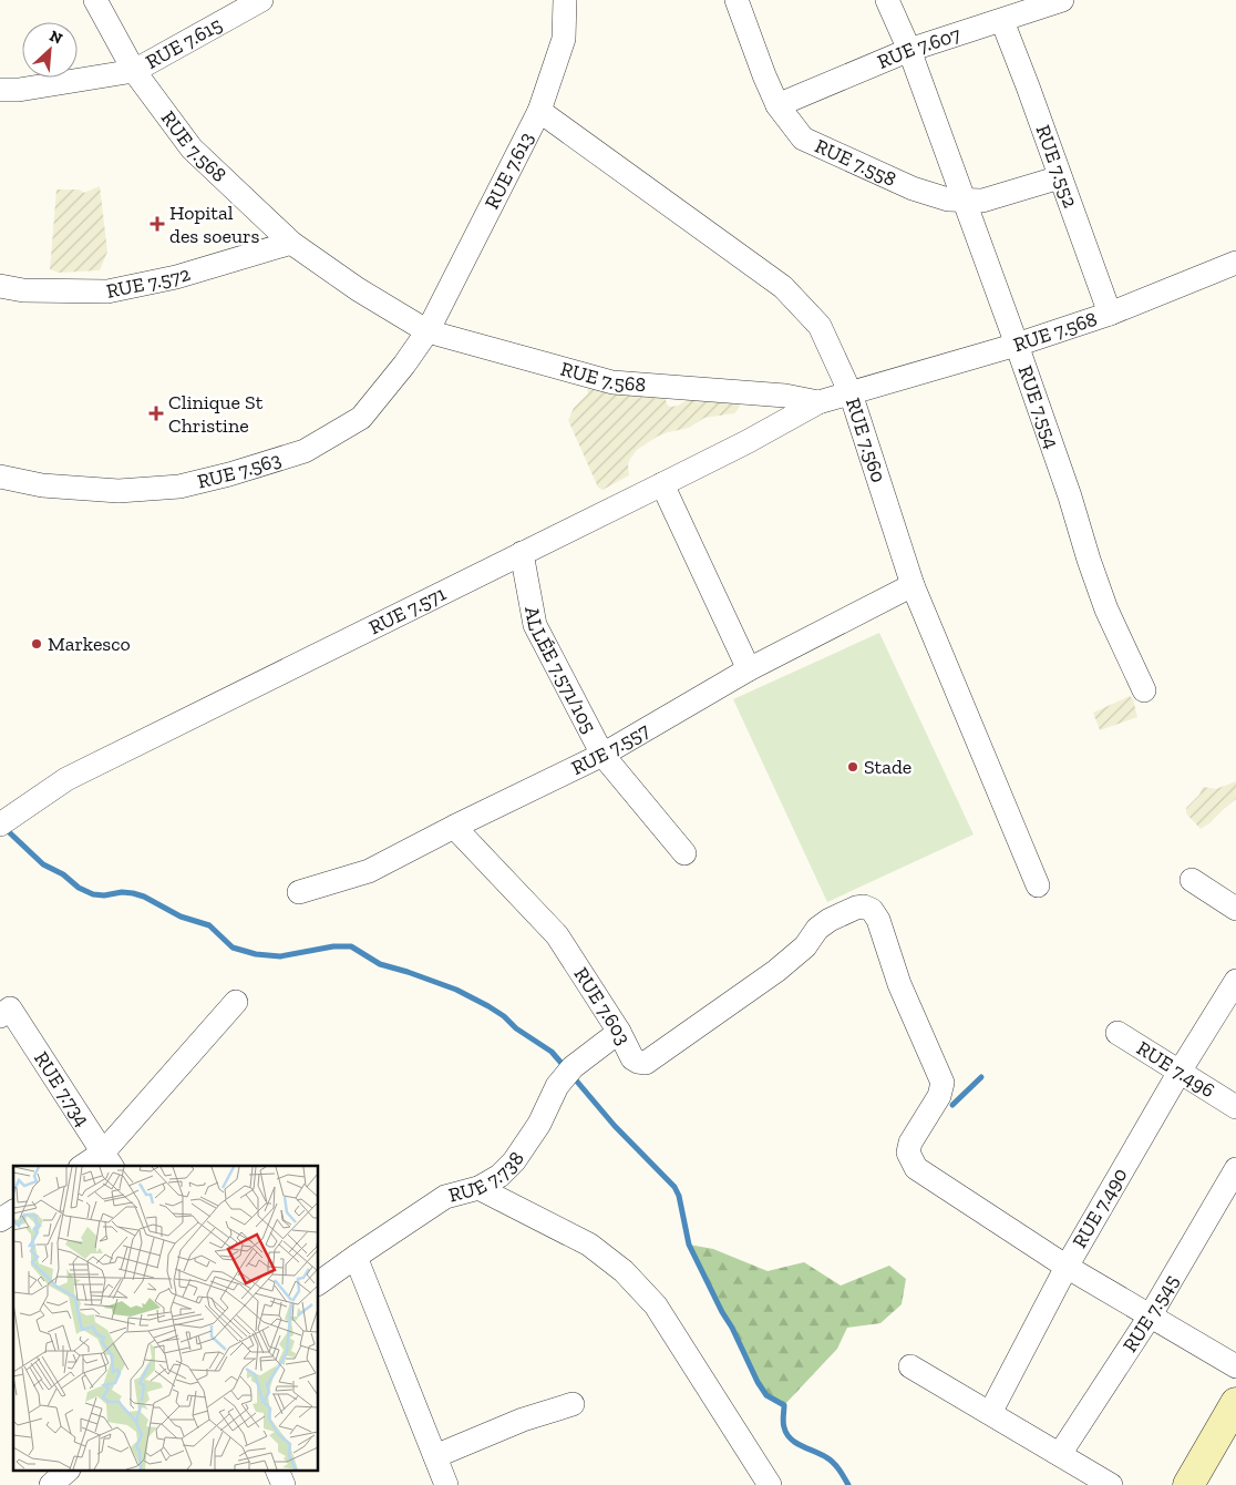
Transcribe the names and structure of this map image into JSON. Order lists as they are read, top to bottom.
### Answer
{
  "streets": {
    "street": [
      "RUE 7.615",
      "RUE 7.607",
      "RUE 7.568",
      "RUE 7.558",
      "RUE 7.552",
      "RUE 7.613",
      "RUE 7.572",
      "RUE 7.554",
      "RUE 7.560",
      "RUE 7.563",
      "RUE 7.571",
      "ALLÉE 7.571/105",
      "RUE 7.557",
      "RUE 7.603",
      "RUE 7.496",
      "RUE 7.734",
      "RUE 7.738",
      "RUE 7.490",
      "RUE 7.545"
    ]
  },
  "crossings": [
    ["RUE 7.615", "RUE 7.568"],
    ["RUE 7.607", "RUE 7.558"],
    ["RUE 7.607", "RUE 7.552"],
    ["RUE 7.607", "RUE 7.554"],
    ["RUE 7.568", "RUE 7.552"],
    ["RUE 7.568", "RUE 7.613"],
    ["RUE 7.568", "RUE 7.572"],
    ["RUE 7.568", "RUE 7.554"],
    ["RUE 7.568", "RUE 7.560"],
    ["RUE 7.568", "RUE 7.563"],
    ["RUE 7.568", "RUE 7.571"],
    ["RUE 7.558", "RUE 7.552"],
    ["RUE 7.558", "RUE 7.554"],
    ["RUE 7.613", "RUE 7.560"],
    ["RUE 7.613", "RUE 7.563"],
    ["RUE 7.560", "RUE 7.557"],
    ["RUE 7.571", "ALLÉE 7.571/105"],
    ["ALLÉE 7.571/105", "RUE 7.557"],
    ["RUE 7.557", "RUE 7.603"],
    ["RUE 7.603", "RUE 7.738"],
    ["RUE 7.603", "RUE 7.490"],
    ["RUE 7.496", "RUE 7.490"],
    ["RUE 7.490", "RUE 7.545"]
  ],
  "places": {
    "health": ["Hopital des soeurs", "Clinique St Christine"],
    "other": ["Markesco", "Stade"]
  },
  "north": "top right"
}
